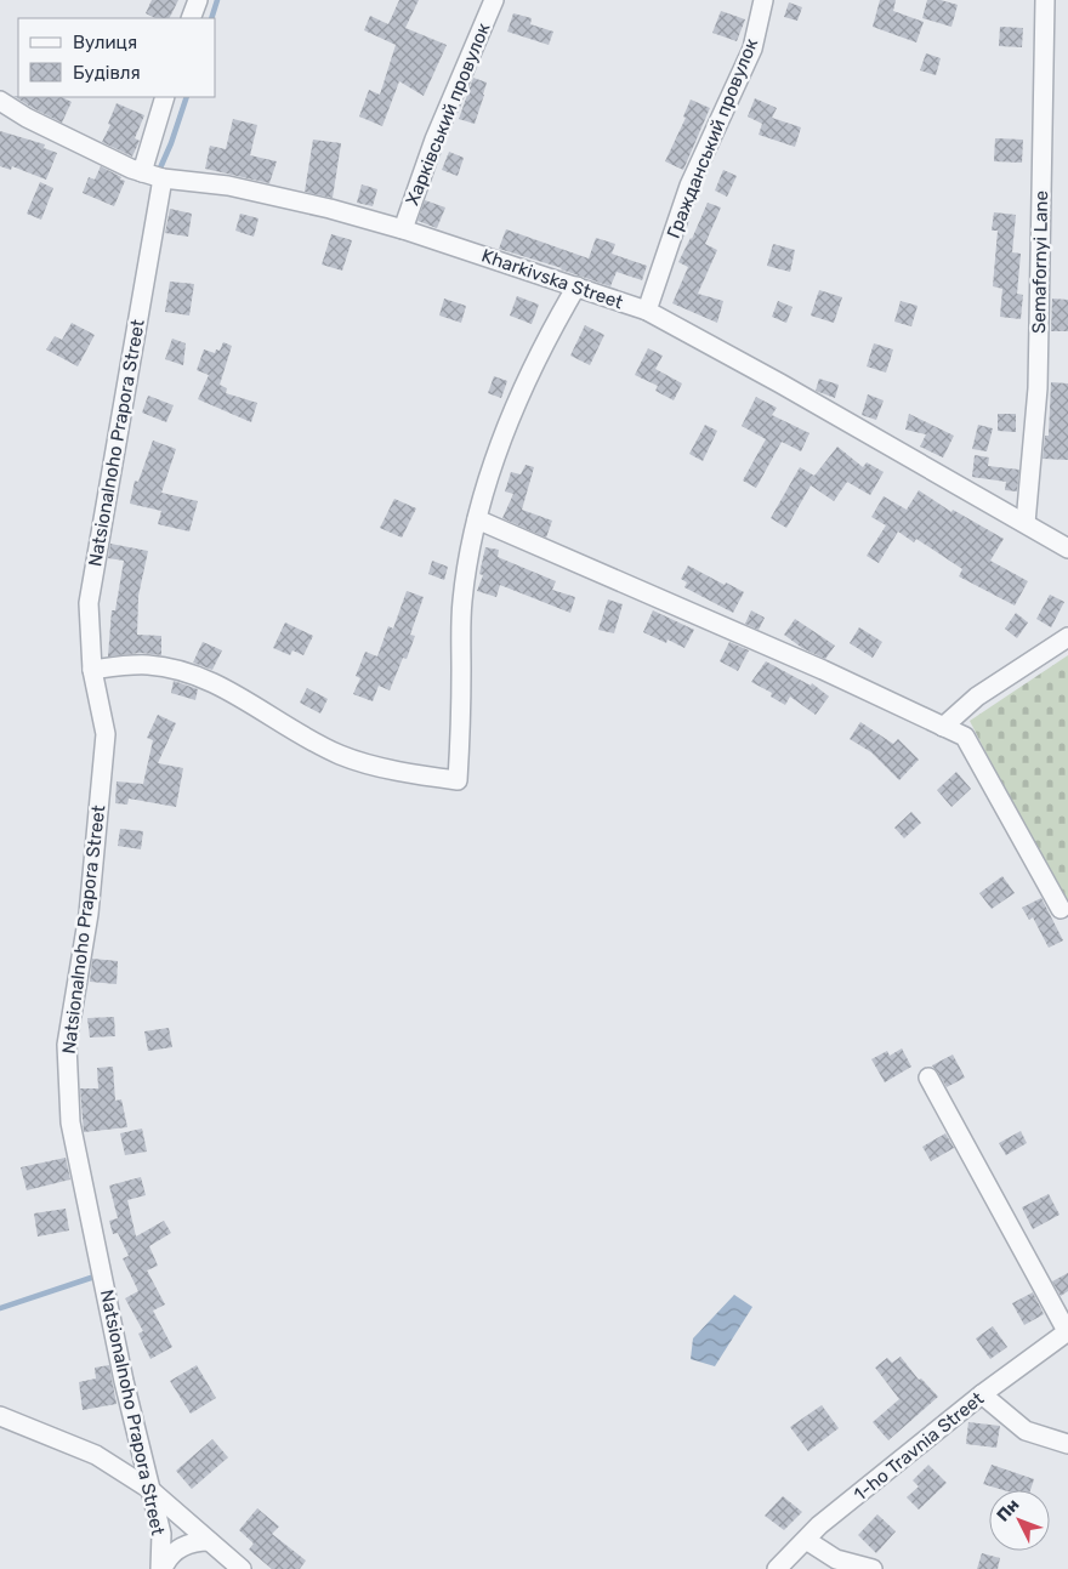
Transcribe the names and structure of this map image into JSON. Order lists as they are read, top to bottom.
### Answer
{
  "streets": {
    "street": [
      "Харківський провулок",
      "Гражданський провулок",
      "Semafornyi Lane",
      "Kharkivska Street",
      "Natsionalnoho Prapora Street",
      "1-ho Travnia Street"
    ]
  },
  "crossings": [
    ["Харківський провулок", "Kharkivska Street"],
    ["Гражданський провулок", "Kharkivska Street"],
    ["Semafornyi Lane", "Kharkivska Street"],
    ["Kharkivska Street", "Natsionalnoho Prapora Street"]
  ],
  "legend": ["Вулиця", "Будівля"],
  "north": "top left"
}
